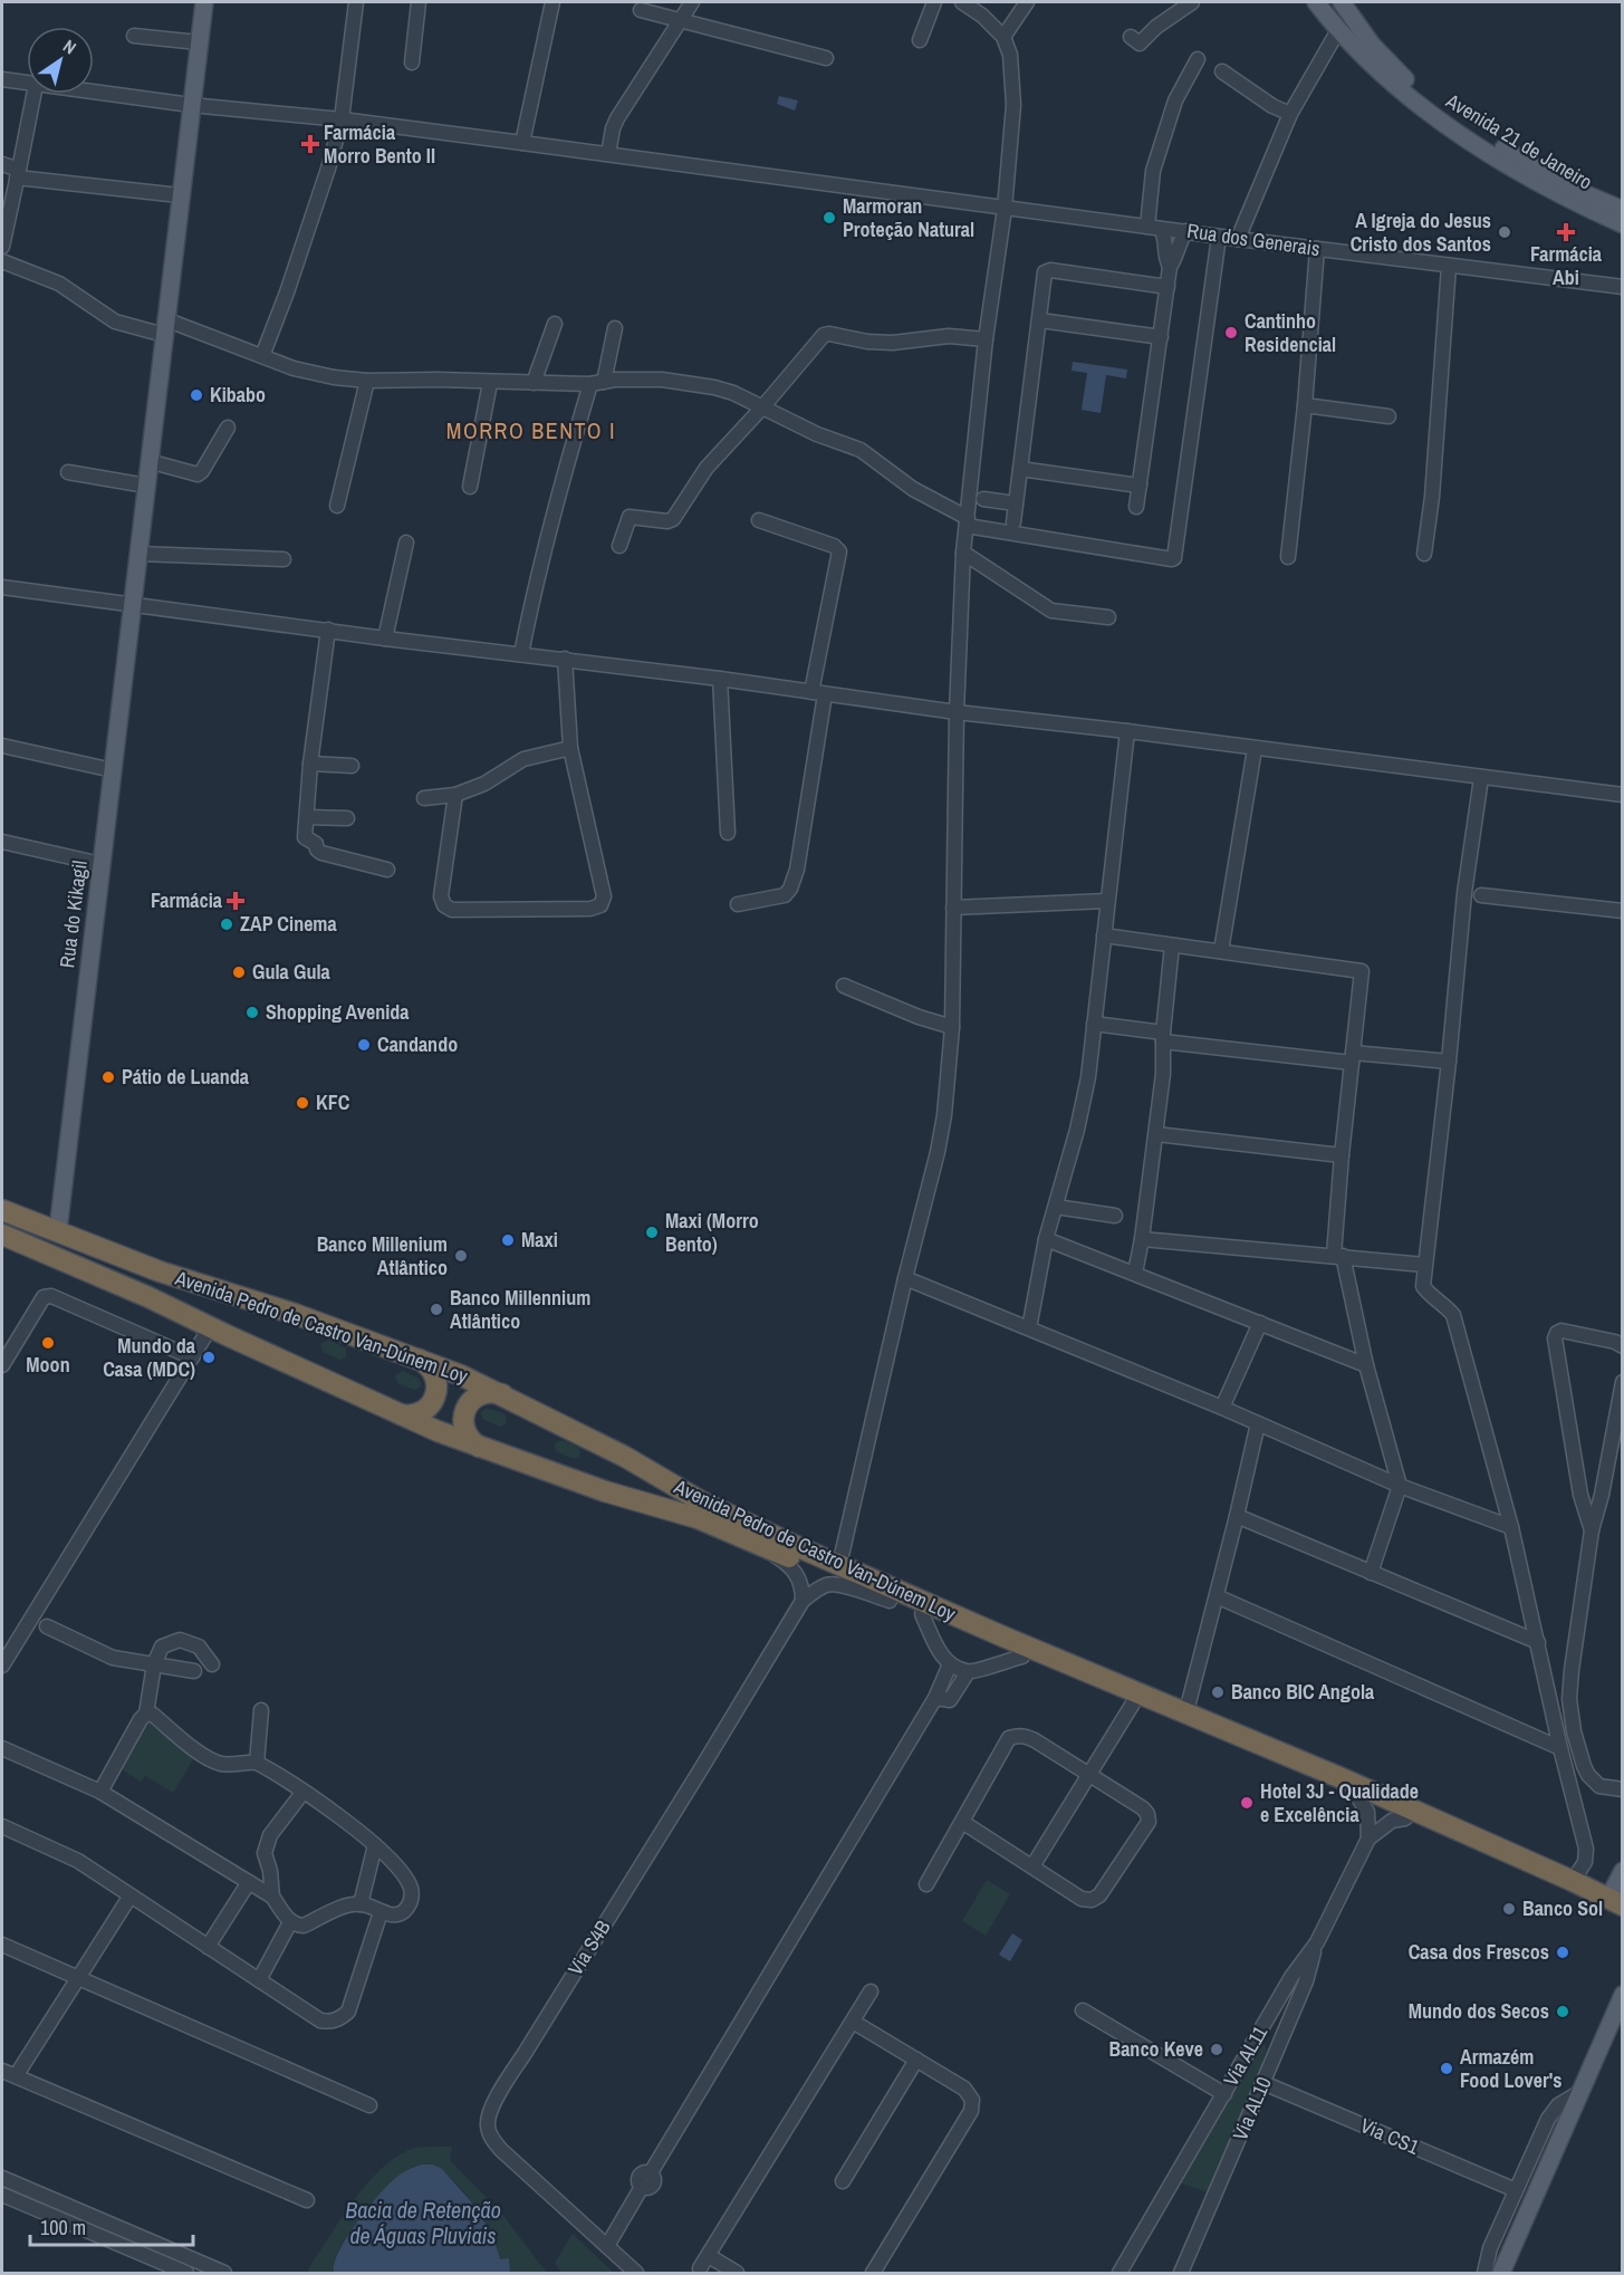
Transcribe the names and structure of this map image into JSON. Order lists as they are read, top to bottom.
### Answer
{
  "streets": {
    "highway": ["Avenida Pedro de Castro Van-Dúnem Loy"],
    "main road": ["Avenida 21 de Janeiro", "Rua do Kikagil"],
    "street": [
      "Rua dos Generais",
      "Via S4B",
      "Via AL11",
      "Via AL10",
      "Via CS1"
    ]
  },
  "crossings": [
    ["Rua dos Generais", "Rua do Kikagil"],
    ["Rua do Kikagil", "Avenida Pedro de Castro Van-Dúnem Loy"],
    ["Avenida Pedro de Castro Van-Dúnem Loy", "Via AL11"],
    ["Via AL11", "Via AL10"],
    ["Via AL10", "Via CS1"]
  ],
  "districts": ["MORRO BENTO I"],
  "water": ["Bacia de Retenção de Águas Pluviais"],
  "places": {
    "health": ["Farmácia Morro Bento II", "Farmácia Abi", "Farmácia"],
    "other": [
      "Marmoran Proteção Natural",
      "A Igreja do Jesus Cristo dos Santos",
      "Cantinho Residencial",
      "Kibabo",
      "ZAP Cinema",
      "Gula Gula",
      "Shopping Avenida",
      "Candando",
      "Pátio de Luanda",
      "KFC",
      "Maxi (Morro Bento)",
      "Maxi",
      "Banco Millenium Atlântico",
      "Banco Millennium Atlântico",
      "Moon",
      "Mundo da Casa (MDC)",
      "Banco BIC Angola",
      "Hotel 3J - Qualidade e Excelência",
      "Banco Sol",
      "Casa dos Frescos",
      "Mundo dos Secos",
      "Banco Keve",
      "Armazém Food Lover's"
    ]
  },
  "scale_bar": "100 m",
  "north": "top right"
}
